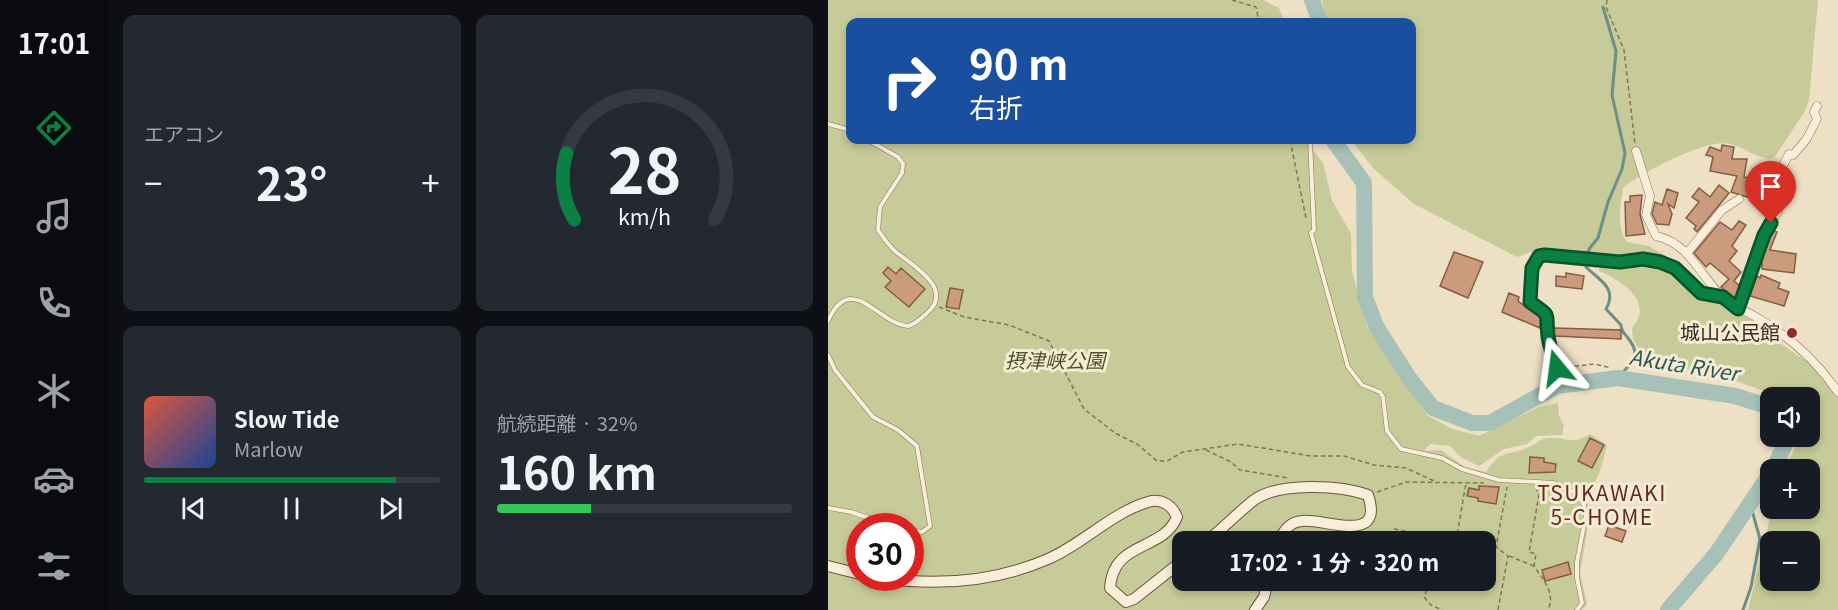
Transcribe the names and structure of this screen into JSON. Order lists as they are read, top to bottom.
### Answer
{
  "districts": ["TSUKAWAKI 5-CHOME"],
  "water": ["Akuta River"],
  "parks": ["摂津峡公園"],
  "places": ["城山公民館"],
  "page": {
    "tabs": "17:01",
    "tile": [
      "エアコン",
      ["航続距離 · 32%", "160 km"]
    ],
    "turn": ["90 m", "右折"],
    "heat": ["−", "23°", "+"],
    "map_buttons": ["+", "−"],
    "song": ["Slow Tide", "Marlow"],
    "limit": "30",
    "trip": "17:02 · 1 分 · 320 m",
    "gauge": ["28", "km/h"]
  }
}
